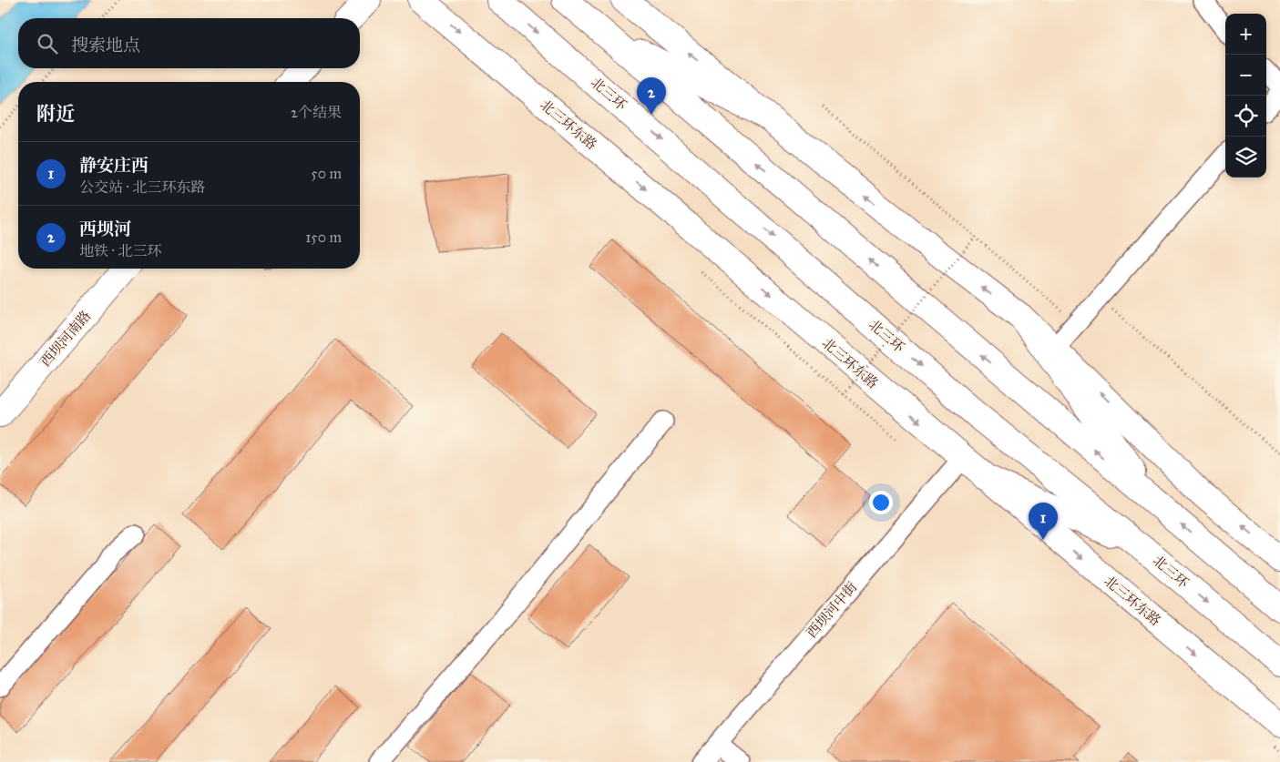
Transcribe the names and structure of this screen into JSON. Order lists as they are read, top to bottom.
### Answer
{
  "streets": {
    "main road": ["北三环", "北三环东路", "西坝河南路"],
    "street": ["西坝河中街"]
  },
  "crossings": [
    ["北三环东路", "西坝河中街"]
  ],
  "page": {
    "map_buttons": ["+", "−"],
    "search": "搜索地点",
    "pins": ["2", "1"],
    "heading": ["附近", "2个结果"],
    "list": [
      {
        "mark": "1",
        "name": "静安庄西",
        "note": "公交站 · 北三环东路",
        "value": "50 m"
      },
      {
        "mark": "2",
        "name": "西坝河",
        "note": "地铁 · 北三环",
        "value": "150 m"
      }
    ]
  }
}
